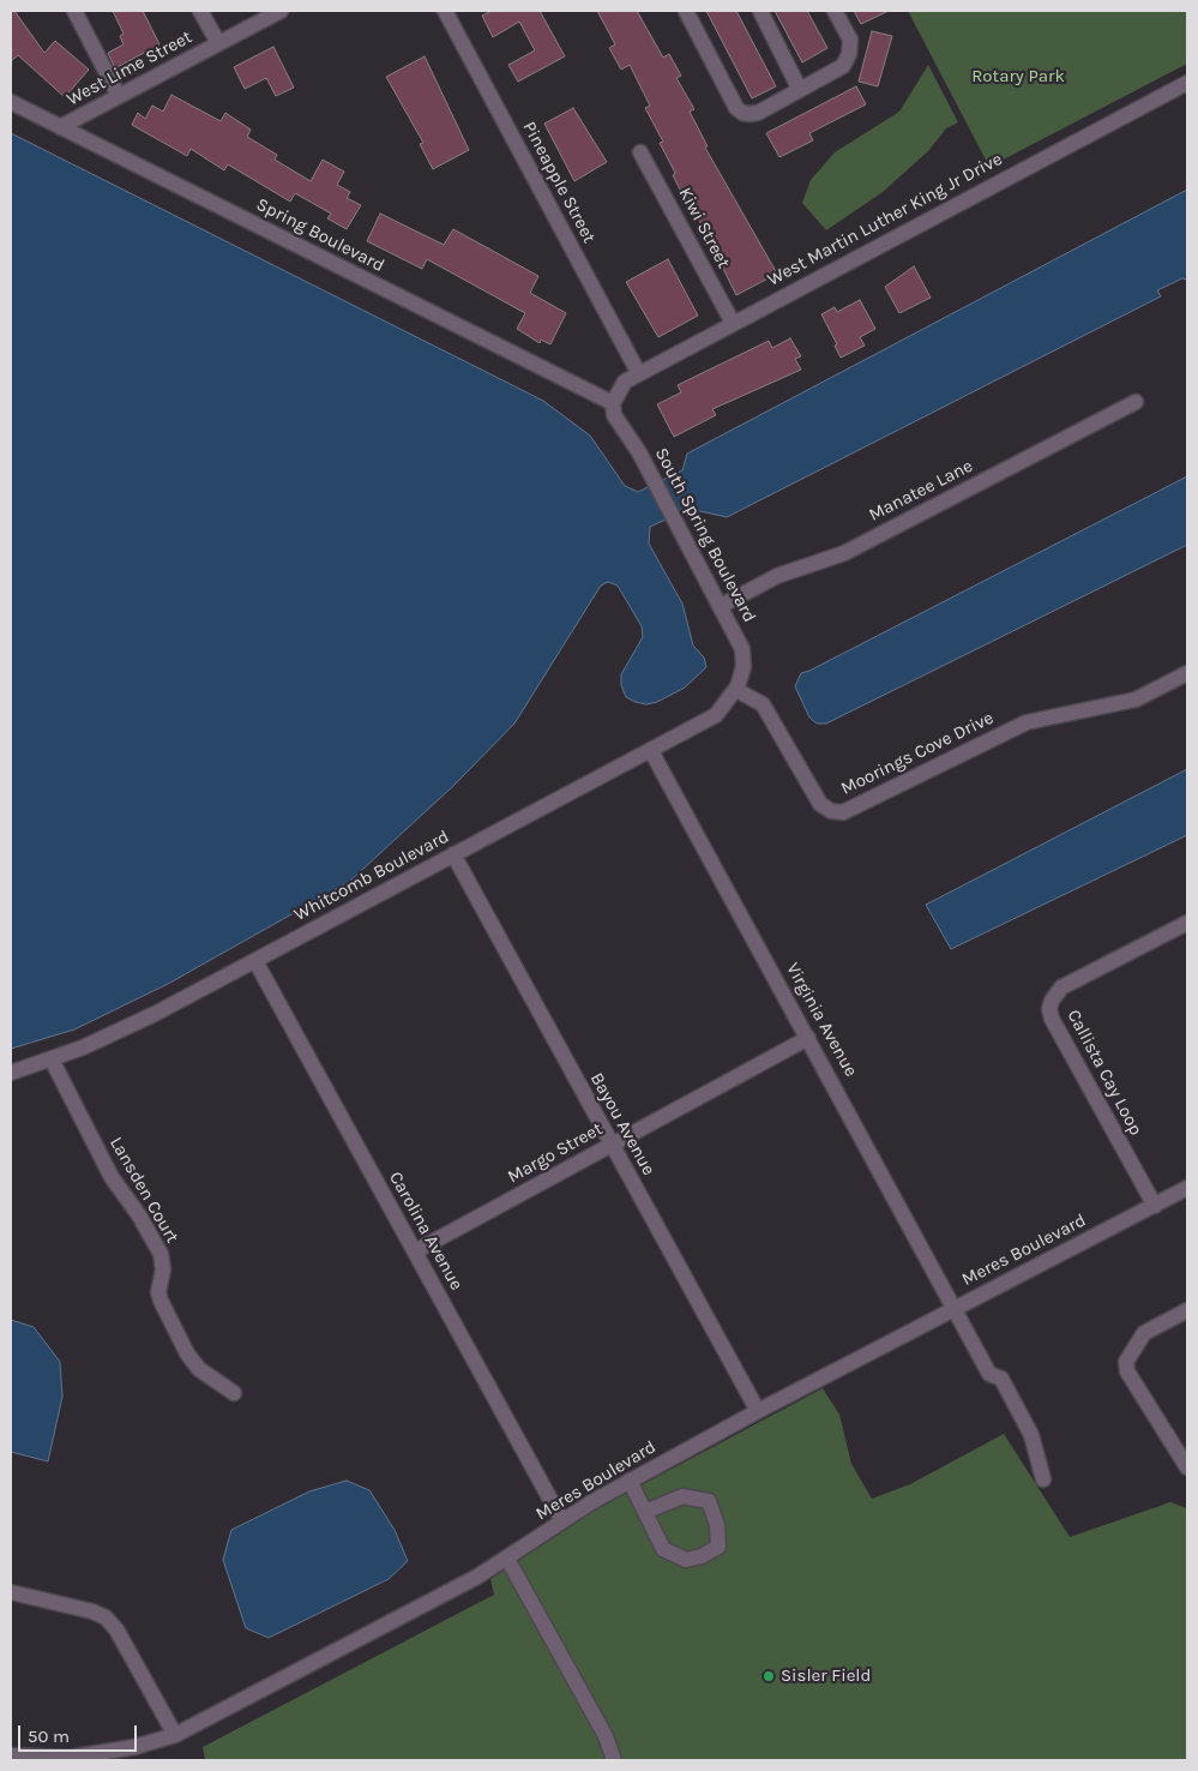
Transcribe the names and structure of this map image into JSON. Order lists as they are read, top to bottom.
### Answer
{
  "streets": {
    "street": [
      "West Lime Street",
      "Pineapple Street",
      "West Martin Luther King Jr Drive",
      "Kiwi Street",
      "Spring Boulevard",
      "Manatee Lane",
      "South Spring Boulevard",
      "Moorings Cove Drive",
      "Whitcomb Boulevard",
      "Virginia Avenue",
      "Callista Cay Loop",
      "Bayou Avenue",
      "Margo Street",
      "Lansden Court",
      "Carolina Avenue",
      "Meres Boulevard"
    ]
  },
  "crossings": [
    ["West Lime Street", "Spring Boulevard"],
    ["Pineapple Street", "West Martin Luther King Jr Drive"],
    ["West Martin Luther King Jr Drive", "Kiwi Street"],
    ["West Martin Luther King Jr Drive", "Spring Boulevard"],
    ["West Martin Luther King Jr Drive", "South Spring Boulevard"],
    ["Spring Boulevard", "South Spring Boulevard"],
    ["Manatee Lane", "South Spring Boulevard"],
    ["South Spring Boulevard", "Moorings Cove Drive"],
    ["South Spring Boulevard", "Whitcomb Boulevard"],
    ["Moorings Cove Drive", "Whitcomb Boulevard"],
    ["Whitcomb Boulevard", "Virginia Avenue"],
    ["Whitcomb Boulevard", "Bayou Avenue"],
    ["Whitcomb Boulevard", "Lansden Court"],
    ["Whitcomb Boulevard", "Carolina Avenue"],
    ["Virginia Avenue", "Margo Street"],
    ["Virginia Avenue", "Meres Boulevard"],
    ["Callista Cay Loop", "Meres Boulevard"],
    ["Bayou Avenue", "Margo Street"],
    ["Bayou Avenue", "Meres Boulevard"],
    ["Margo Street", "Carolina Avenue"],
    ["Carolina Avenue", "Meres Boulevard"]
  ],
  "parks": ["Rotary Park"],
  "places": ["Sisler Field"],
  "scale_bar": "50 m"
}
